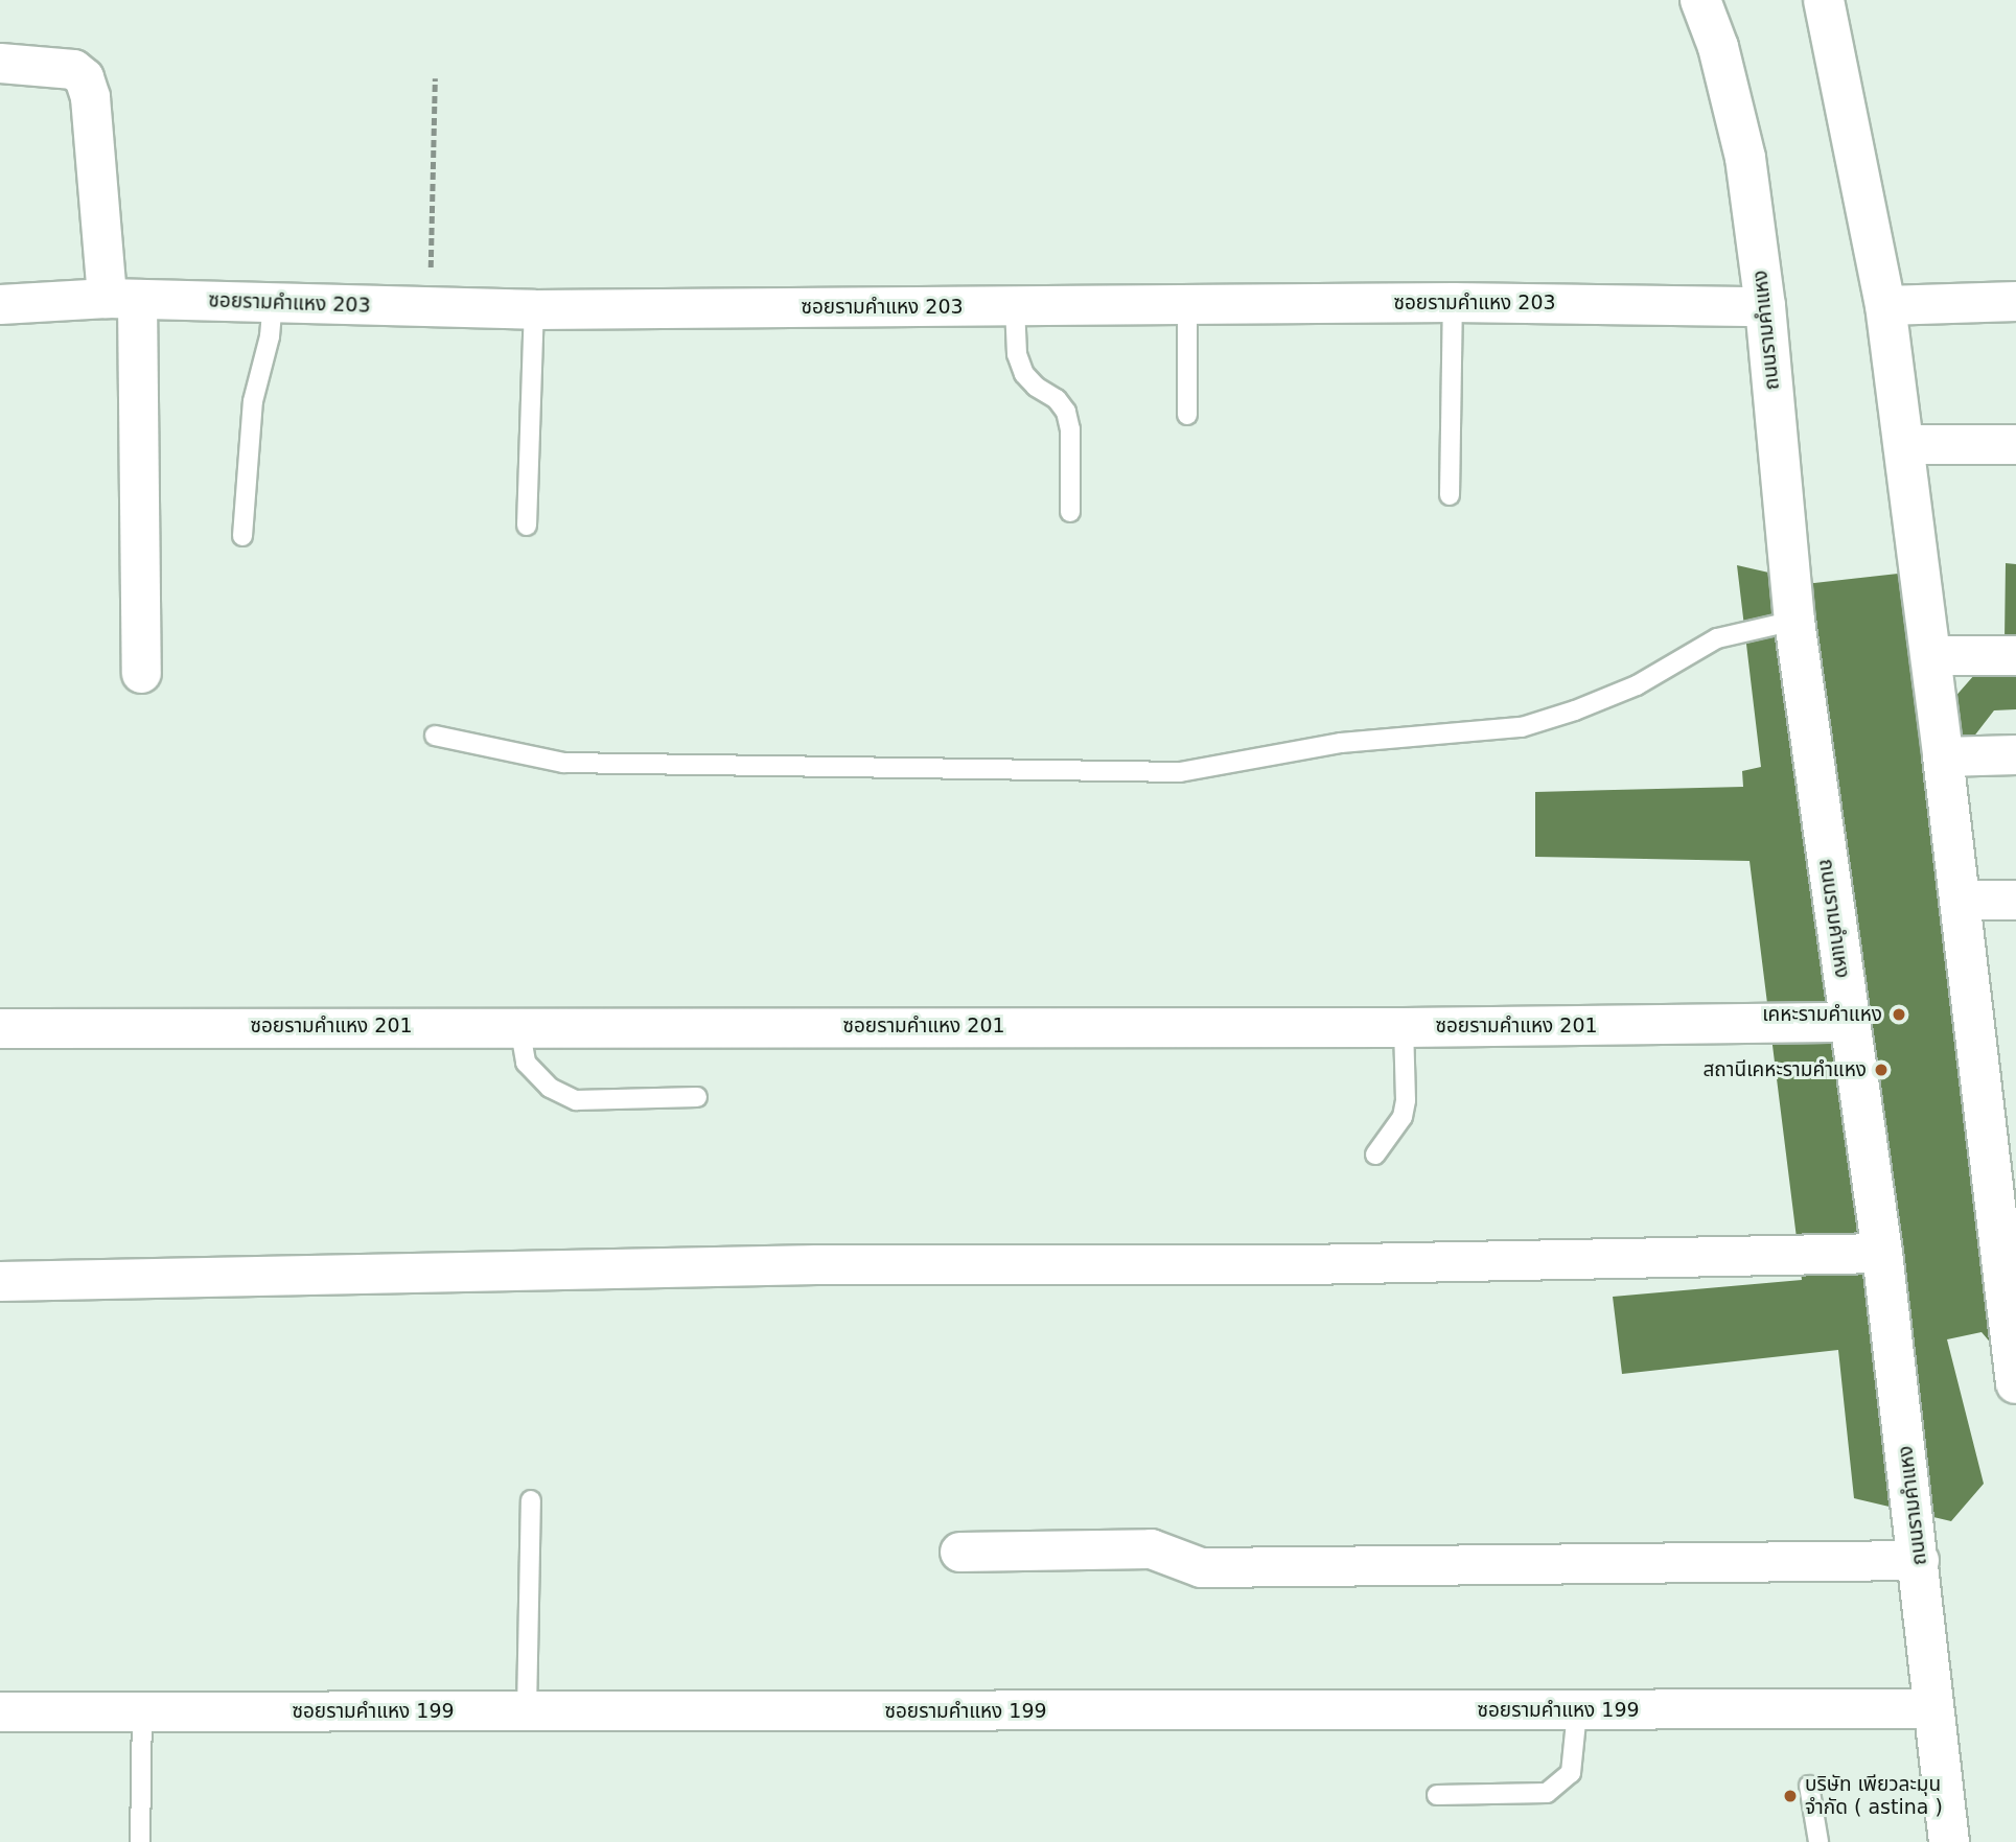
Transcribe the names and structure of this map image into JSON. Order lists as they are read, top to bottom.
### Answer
{
  "streets": {
    "main road": ["ถนนรามคำแหง"],
    "street": ["ซอยรามคำแหง 203", "ซอยรามคำแหง 201", "ซอยรามคำแหง 199"]
  },
  "crossings": [
    ["ซอยรามคำแหง 203", "ถนนรามคำแหง"],
    ["ถนนรามคำแหง", "ซอยรามคำแหง 201"],
    ["ถนนรามคำแหง", "ซอยรามคำแหง 199"]
  ],
  "places": ["เคหะรามคำแหง", "สถานีเคหะรามคำแหง", "บริษัท เพียวละมุน จำกัด ( astina )"]
}
